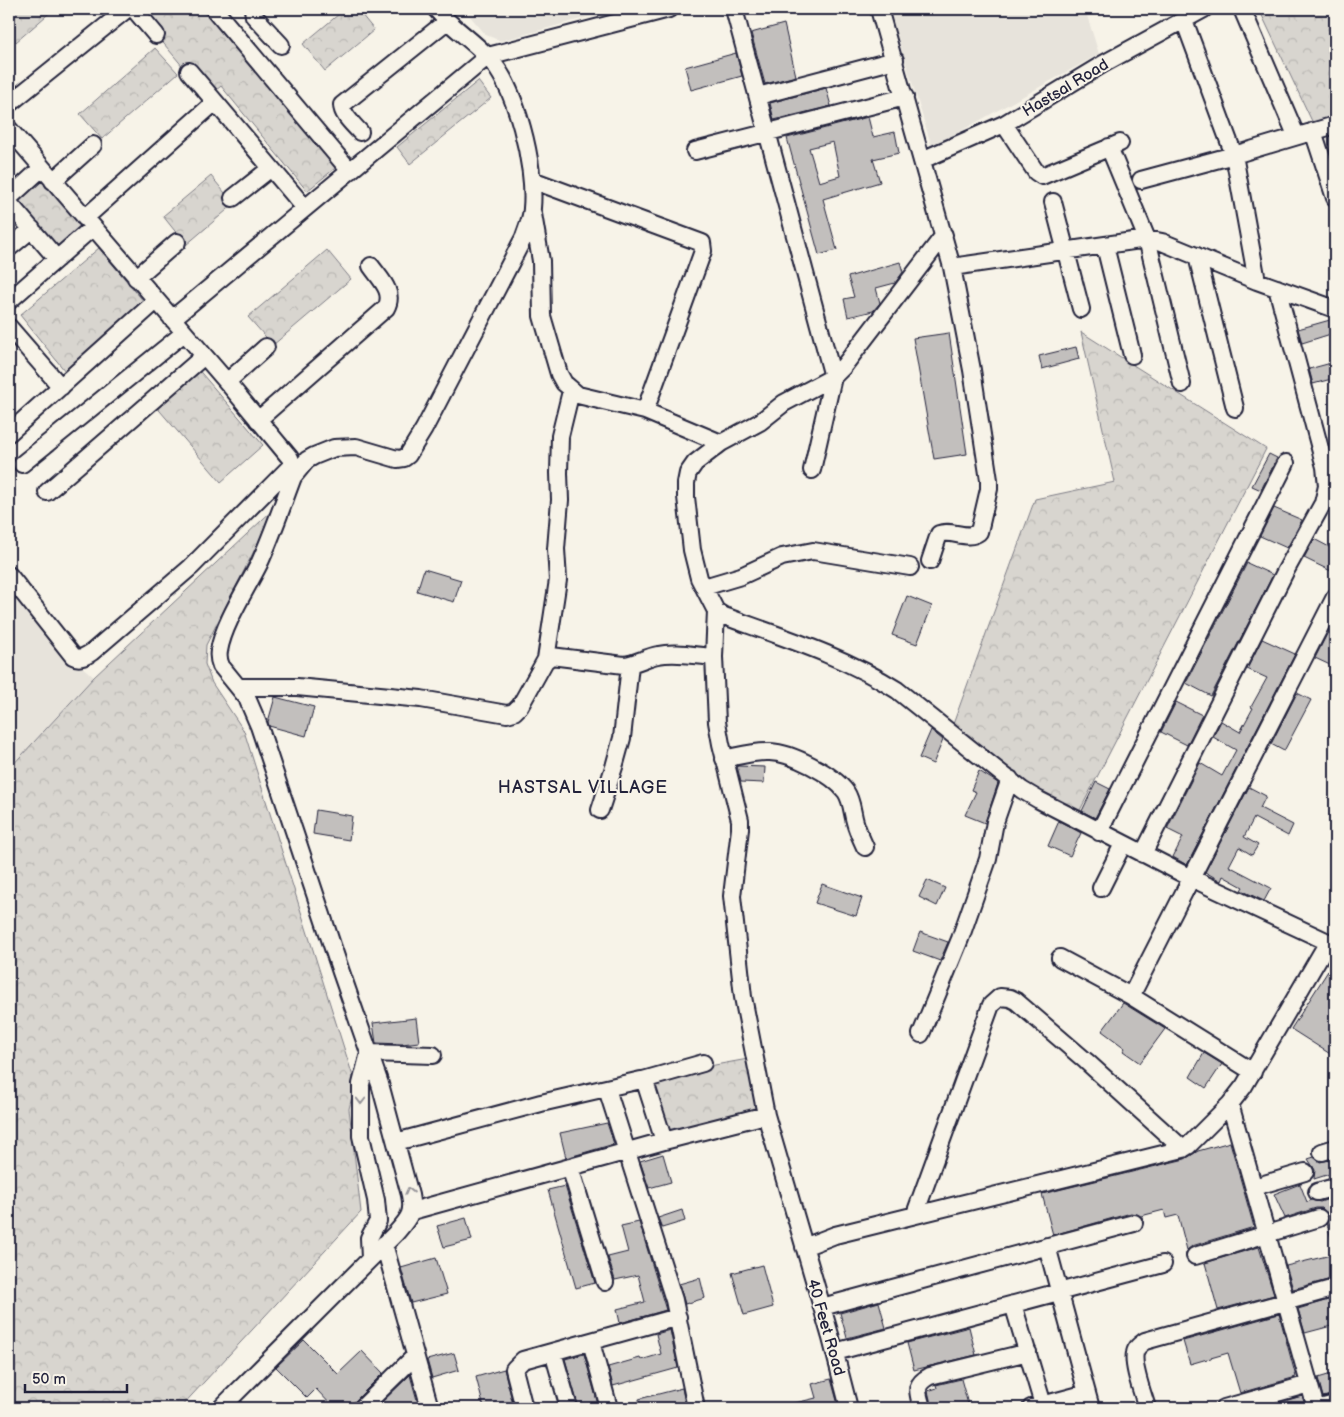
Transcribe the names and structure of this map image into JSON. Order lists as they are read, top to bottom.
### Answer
{
  "streets": {
    "street": ["Hastsal Road", "40 Feet Road"]
  },
  "districts": ["HASTSAL VILLAGE"],
  "scale_bar": "50 m"
}
